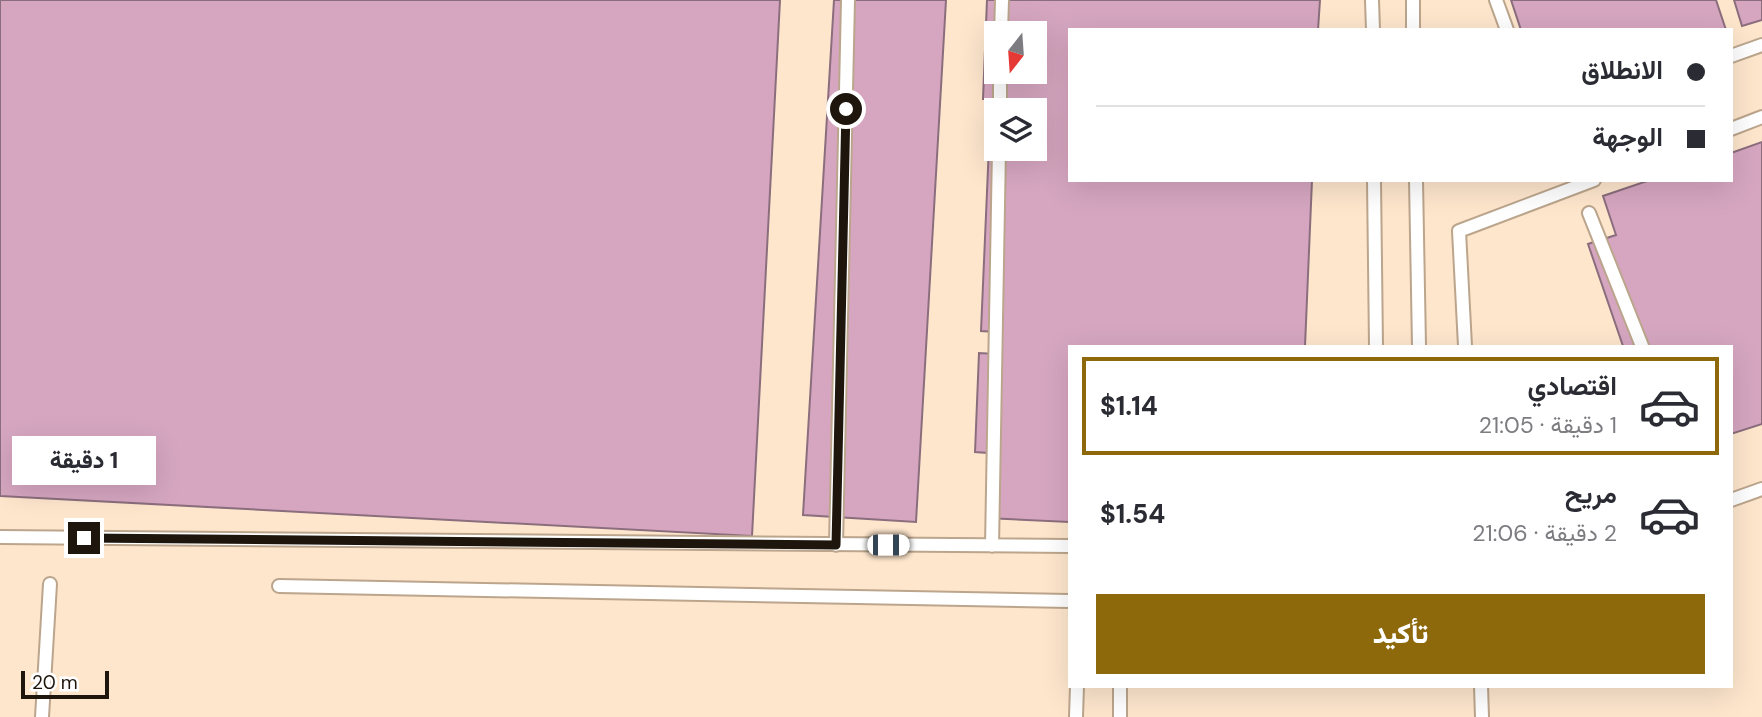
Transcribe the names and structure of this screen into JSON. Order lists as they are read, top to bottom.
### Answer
{
  "scale_bar": "20 m",
  "north": "bottom",
  "page": {
    "banner": ["الانطلاق", "الوجهة"],
    "list": [
      {
        "name": "اقتصادي",
        "note": "1 دقيقة · 21:05",
        "value": "$1.14"
      },
      {
        "name": "مريح",
        "note": "2 دقيقة · 21:06",
        "value": "$1.54"
      }
    ],
    "bubble": "1 دقيقة",
    "buttons": "تأكيد",
    "scale": "20 m"
  }
}
